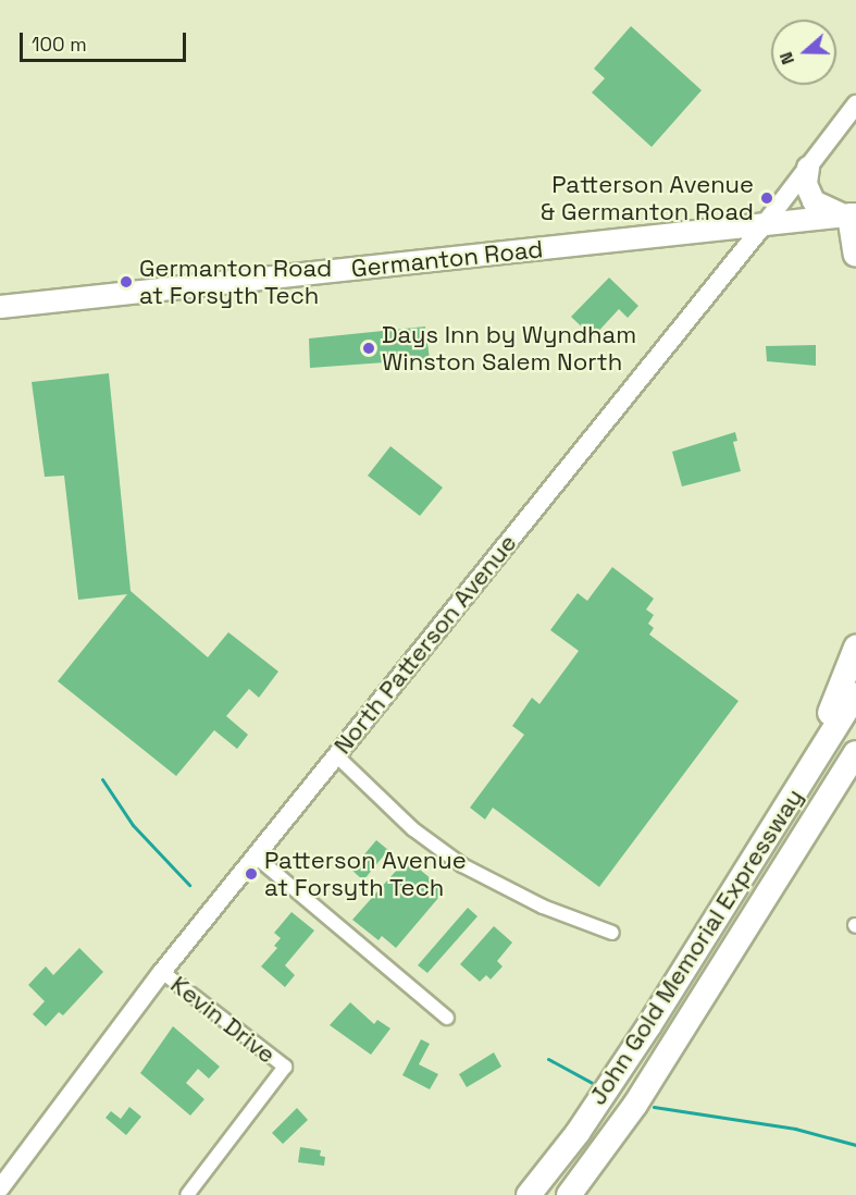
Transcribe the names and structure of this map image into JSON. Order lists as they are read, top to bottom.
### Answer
{
  "streets": {
    "highway": ["John Gold Memorial Expressway"],
    "main road": ["Germanton Road", "North Patterson Avenue"],
    "street": ["Kevin Drive"]
  },
  "crossings": [
    ["Germanton Road", "North Patterson Avenue"],
    ["North Patterson Avenue", "Kevin Drive"]
  ],
  "places": [
    "Patterson Avenue & Germanton Road",
    "Germanton Road at Forsyth Tech",
    "Days Inn by Wyndham Winston Salem North",
    "Patterson Avenue at Forsyth Tech"
  ],
  "scale_bar": "100 m",
  "north": "left"
}
